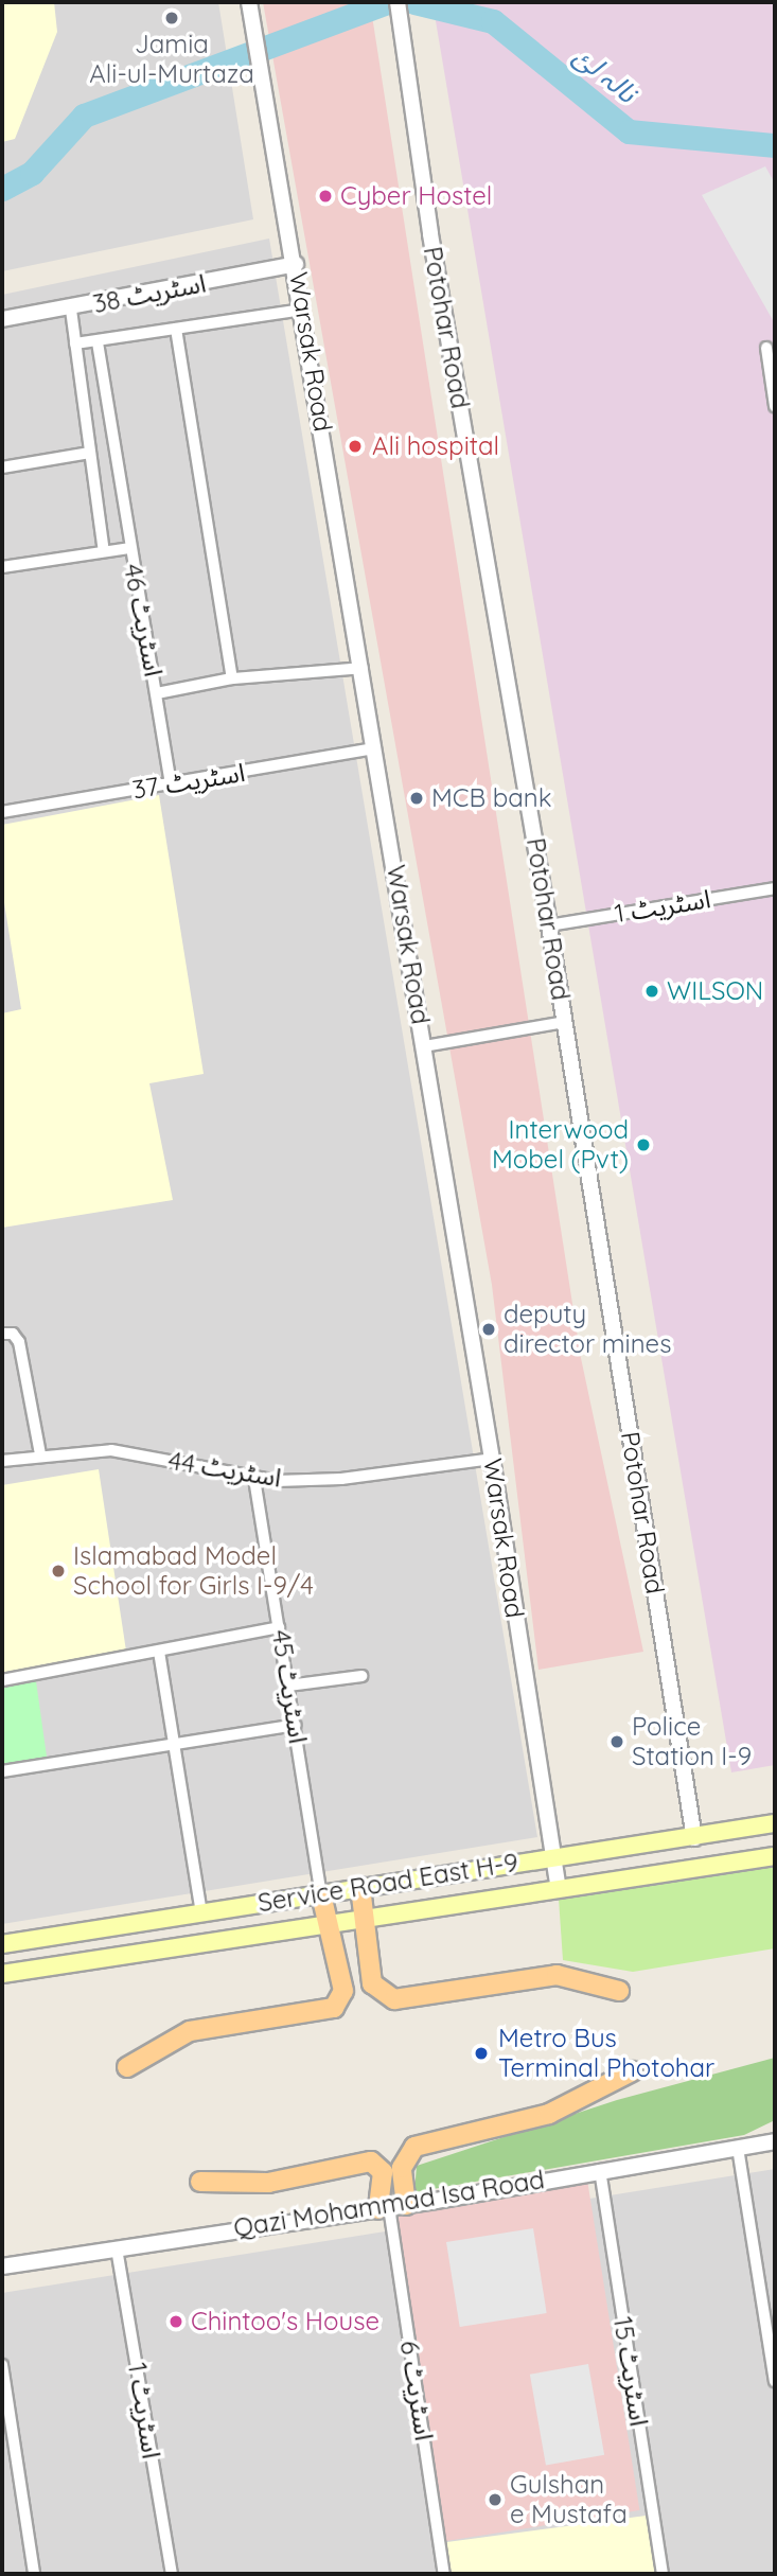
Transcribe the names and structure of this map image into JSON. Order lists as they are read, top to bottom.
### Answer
{
  "streets": {
    "main road": ["Service Road East H-9"],
    "street": [
      "اسٹریٹ 38",
      "Potohar Road",
      "Warsak Road",
      "اسٹریٹ 46",
      "اسٹریٹ 37",
      "اسٹریٹ 1",
      "اسٹریٹ 44",
      "اسٹریٹ 45",
      "Qazi Mohammad Isa Road",
      "اسٹریٹ 15",
      "اسٹریٹ 6"
    ]
  },
  "crossings": [
    ["اسٹریٹ 38", "Warsak Road"],
    ["Potohar Road", "اسٹریٹ 1"],
    ["Potohar Road", "Service Road East H-9"],
    ["Warsak Road", "اسٹریٹ 46"],
    ["Warsak Road", "اسٹریٹ 37"],
    ["Warsak Road", "اسٹریٹ 44"],
    ["Warsak Road", "Service Road East H-9"],
    ["اسٹریٹ 1", "Qazi Mohammad Isa Road"],
    ["اسٹریٹ 44", "اسٹریٹ 45"],
    ["اسٹریٹ 45", "Service Road East H-9"],
    ["Qazi Mohammad Isa Road", "اسٹریٹ 15"],
    ["Qazi Mohammad Isa Road", "اسٹریٹ 6"]
  ],
  "water": ["نالہ لئ"],
  "places": [
    "Jamia Ali-ul-Murtaza",
    "Cyber Hostel",
    "Ali hospital",
    "MCB bank",
    "WILSON",
    "Interwood Mobel (Pvt)",
    "deputy director mines",
    "Islamabad Model School for Girls I-9/4",
    "Police Station I-9",
    "Metro Bus Terminal Photohar",
    "Chintoo's House",
    "Gulshan e Mustafa"
  ]
}
